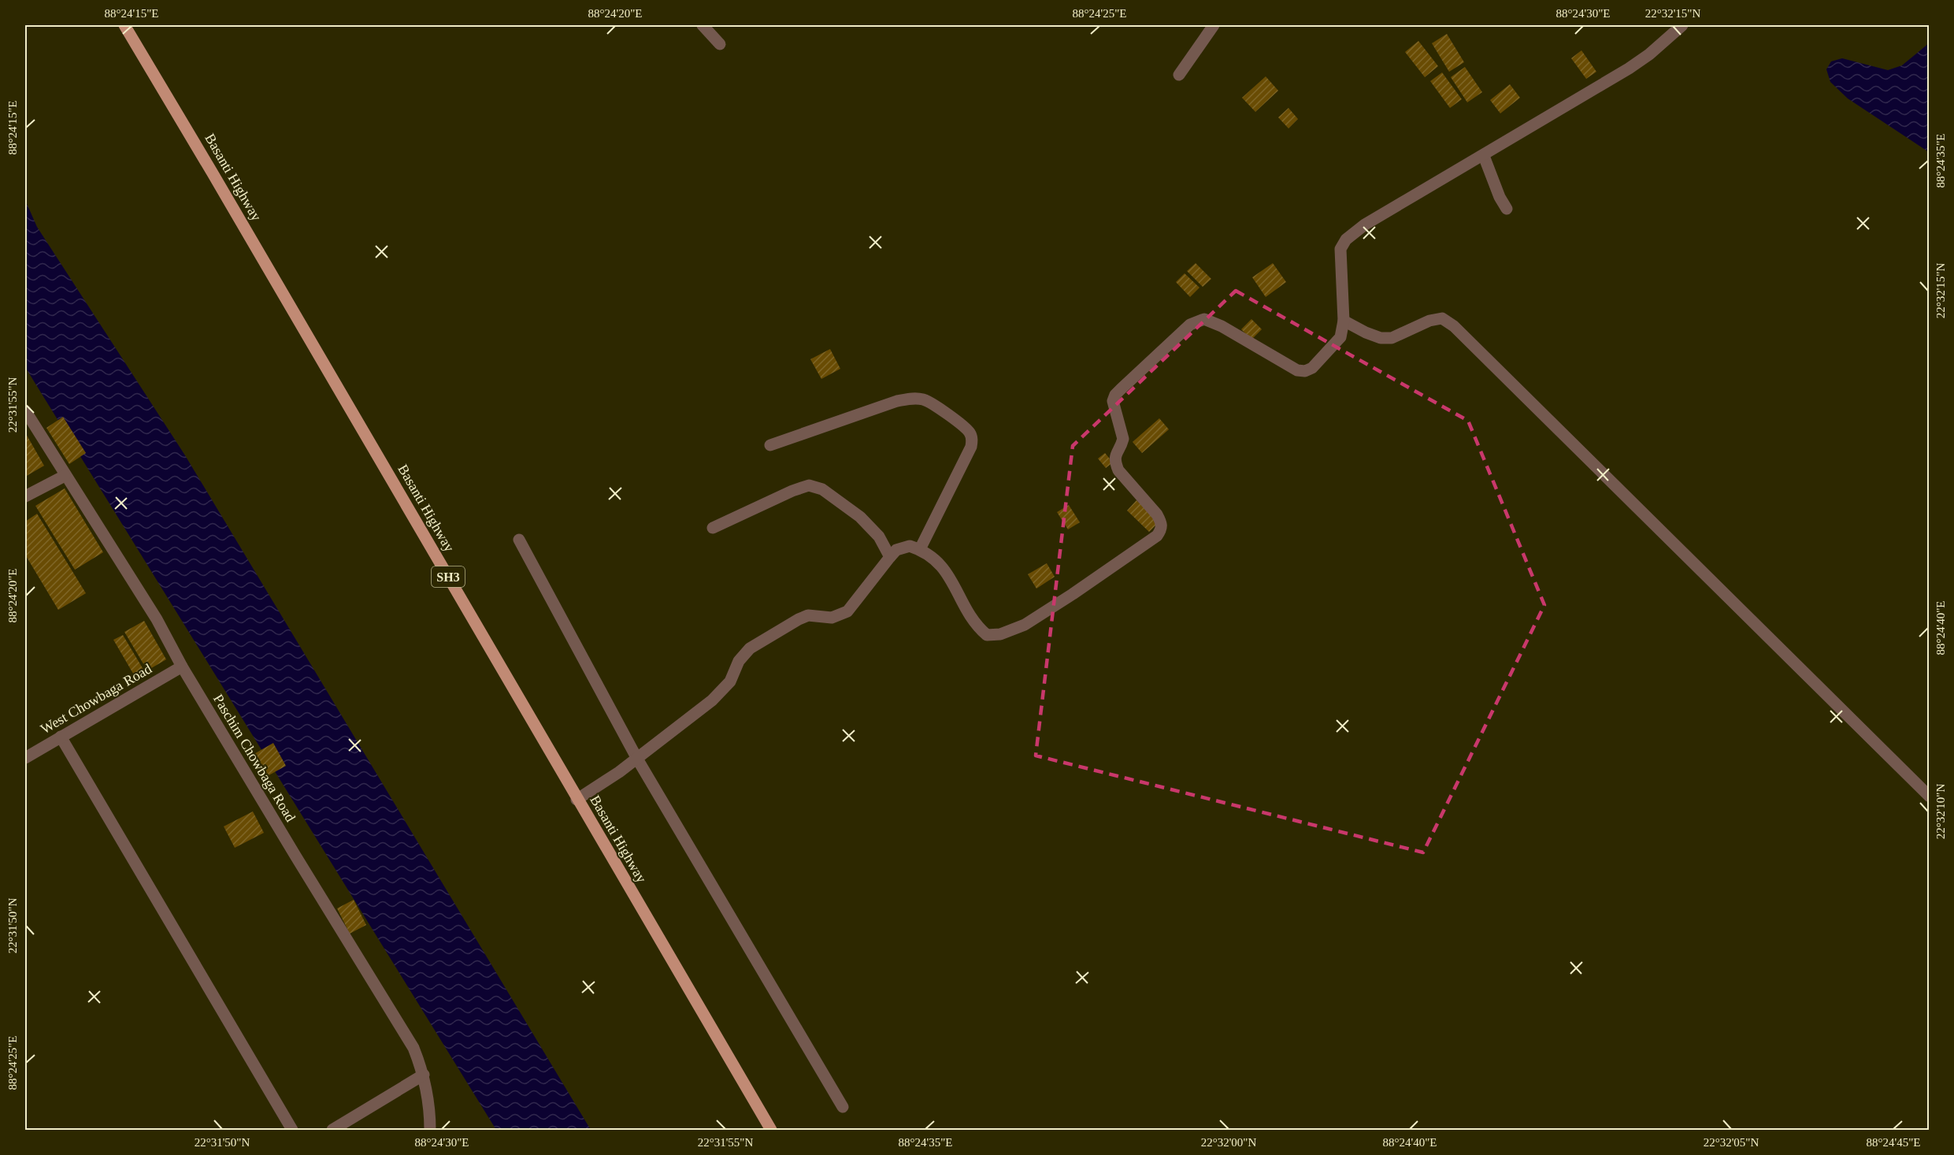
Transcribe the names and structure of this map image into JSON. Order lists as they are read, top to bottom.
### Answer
{
  "streets": {
    "main road": ["Basanti Highway", "SH3"],
    "street": ["West Chowbaga Road", "Paschim Chowbaga Road"]
  },
  "crossings": [
    ["West Chowbaga Road", "Paschim Chowbaga Road"]
  ],
  "coordinates": [
    "88°24'15\"E",
    "88°24'20\"E",
    "88°24'25\"E",
    "88°24'30\"E",
    "22°32'15\"N",
    "88°24'35\"E",
    "22°31'55\"N",
    "88°24'40\"E",
    "22°32'10\"N",
    "22°31'50\"N",
    "22°32'00\"N",
    "22°32'05\"N",
    "88°24'45\"E"
  ]
}
